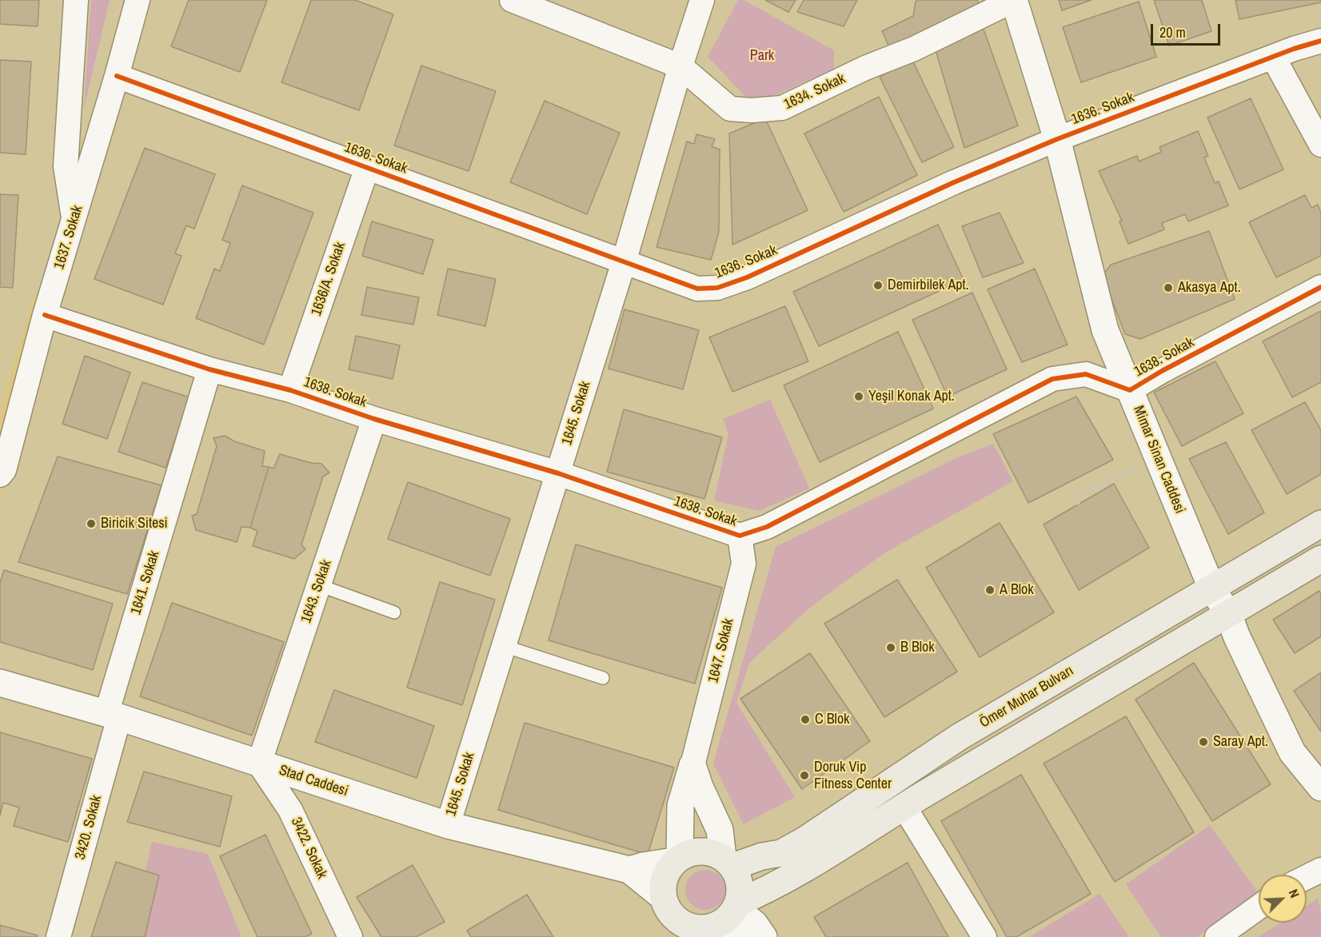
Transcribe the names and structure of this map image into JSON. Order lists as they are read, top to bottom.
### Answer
{
  "streets": {
    "main road": ["Ömer Muhar Bulvarı"],
    "street": [
      "1634. Sokak",
      "1636. Sokak",
      "1637. Sokak",
      "1636/A. Sokak",
      "1638. Sokak",
      "1645. Sokak",
      "Mimar Sinan Caddesi",
      "1641. Sokak",
      "1643. Sokak",
      "1647. Sokak",
      "Stad Caddesi",
      "3420. Sokak",
      "3422. Sokak"
    ]
  },
  "crossings": [
    ["1634. Sokak", "1645. Sokak"],
    ["1634. Sokak", "Mimar Sinan Caddesi"],
    ["1636. Sokak", "1637. Sokak"],
    ["1636. Sokak", "1636/A. Sokak"],
    ["1636. Sokak", "1645. Sokak"],
    ["1636. Sokak", "Mimar Sinan Caddesi"],
    ["1637. Sokak", "1638. Sokak"],
    ["1636/A. Sokak", "1638. Sokak"],
    ["1638. Sokak", "1645. Sokak"],
    ["1638. Sokak", "Mimar Sinan Caddesi"],
    ["1638. Sokak", "1641. Sokak"],
    ["1638. Sokak", "1643. Sokak"],
    ["1638. Sokak", "1647. Sokak"],
    ["1645. Sokak", "Stad Caddesi"],
    ["Mimar Sinan Caddesi", "Ömer Muhar Bulvarı"],
    ["1641. Sokak", "Stad Caddesi"],
    ["1641. Sokak", "3420. Sokak"],
    ["1643. Sokak", "Stad Caddesi"],
    ["1643. Sokak", "3422. Sokak"],
    ["Stad Caddesi", "3420. Sokak"],
    ["Stad Caddesi", "3422. Sokak"]
  ],
  "parks": ["Park"],
  "places": [
    "Demirbilek Apt.",
    "Akasya Apt.",
    "Yeşil Konak Apt.",
    "Biricik Sitesi",
    "A Blok",
    "B Blok",
    "C Blok",
    "Saray Apt.",
    "Doruk Vip Fitness Center"
  ],
  "scale_bar": "20 m",
  "north": "top right"
}
